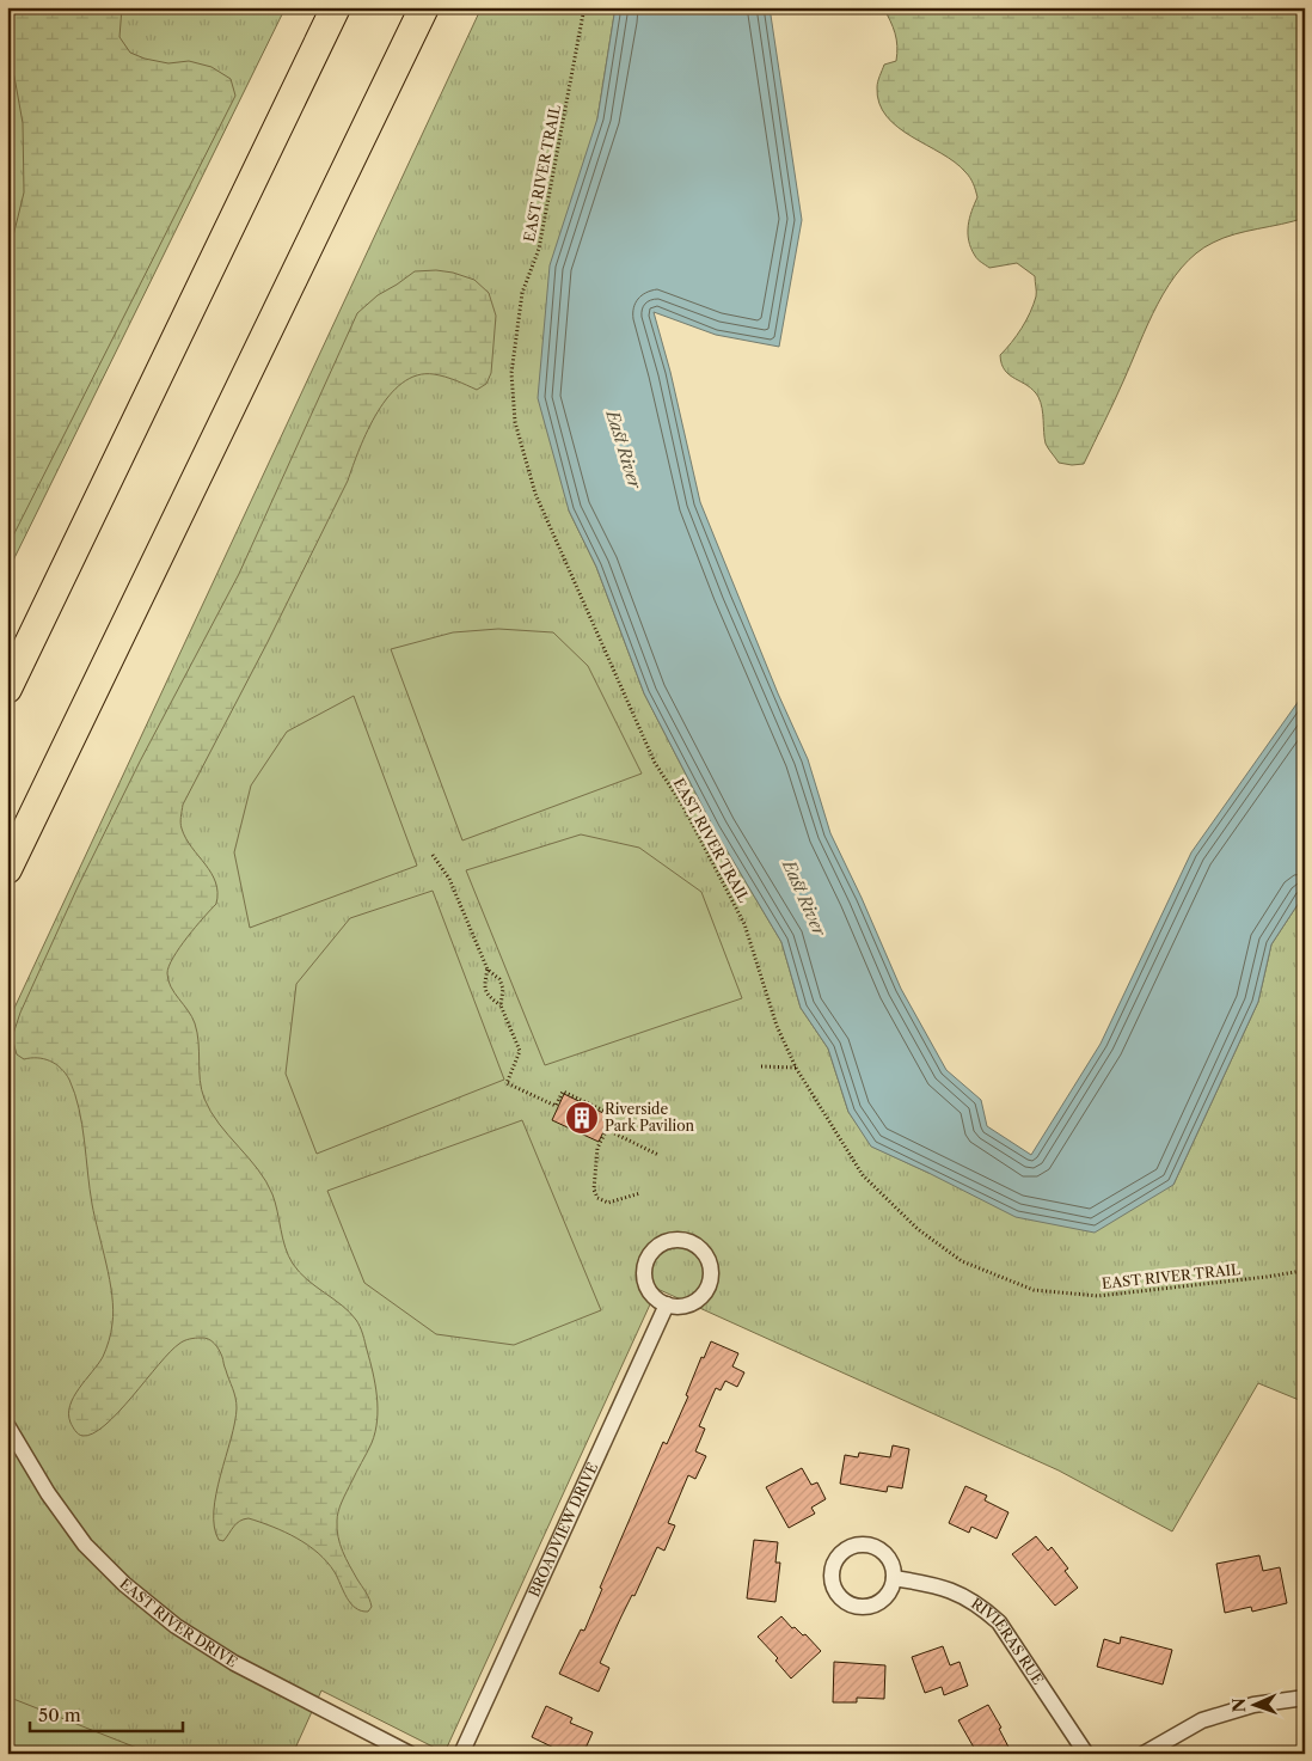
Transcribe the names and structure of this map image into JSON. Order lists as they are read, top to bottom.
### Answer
{
  "streets": {
    "street": ["BROADVIEW DRIVE", "EAST RIVER DRIVE", "RIVIERAS RUE"],
    "path": ["EAST RIVER TRAIL"]
  },
  "water": ["East River"],
  "places": {
    "building": ["Riverside Park Pavilion"]
  },
  "scale_bar": "50 m",
  "north": "left"
}
